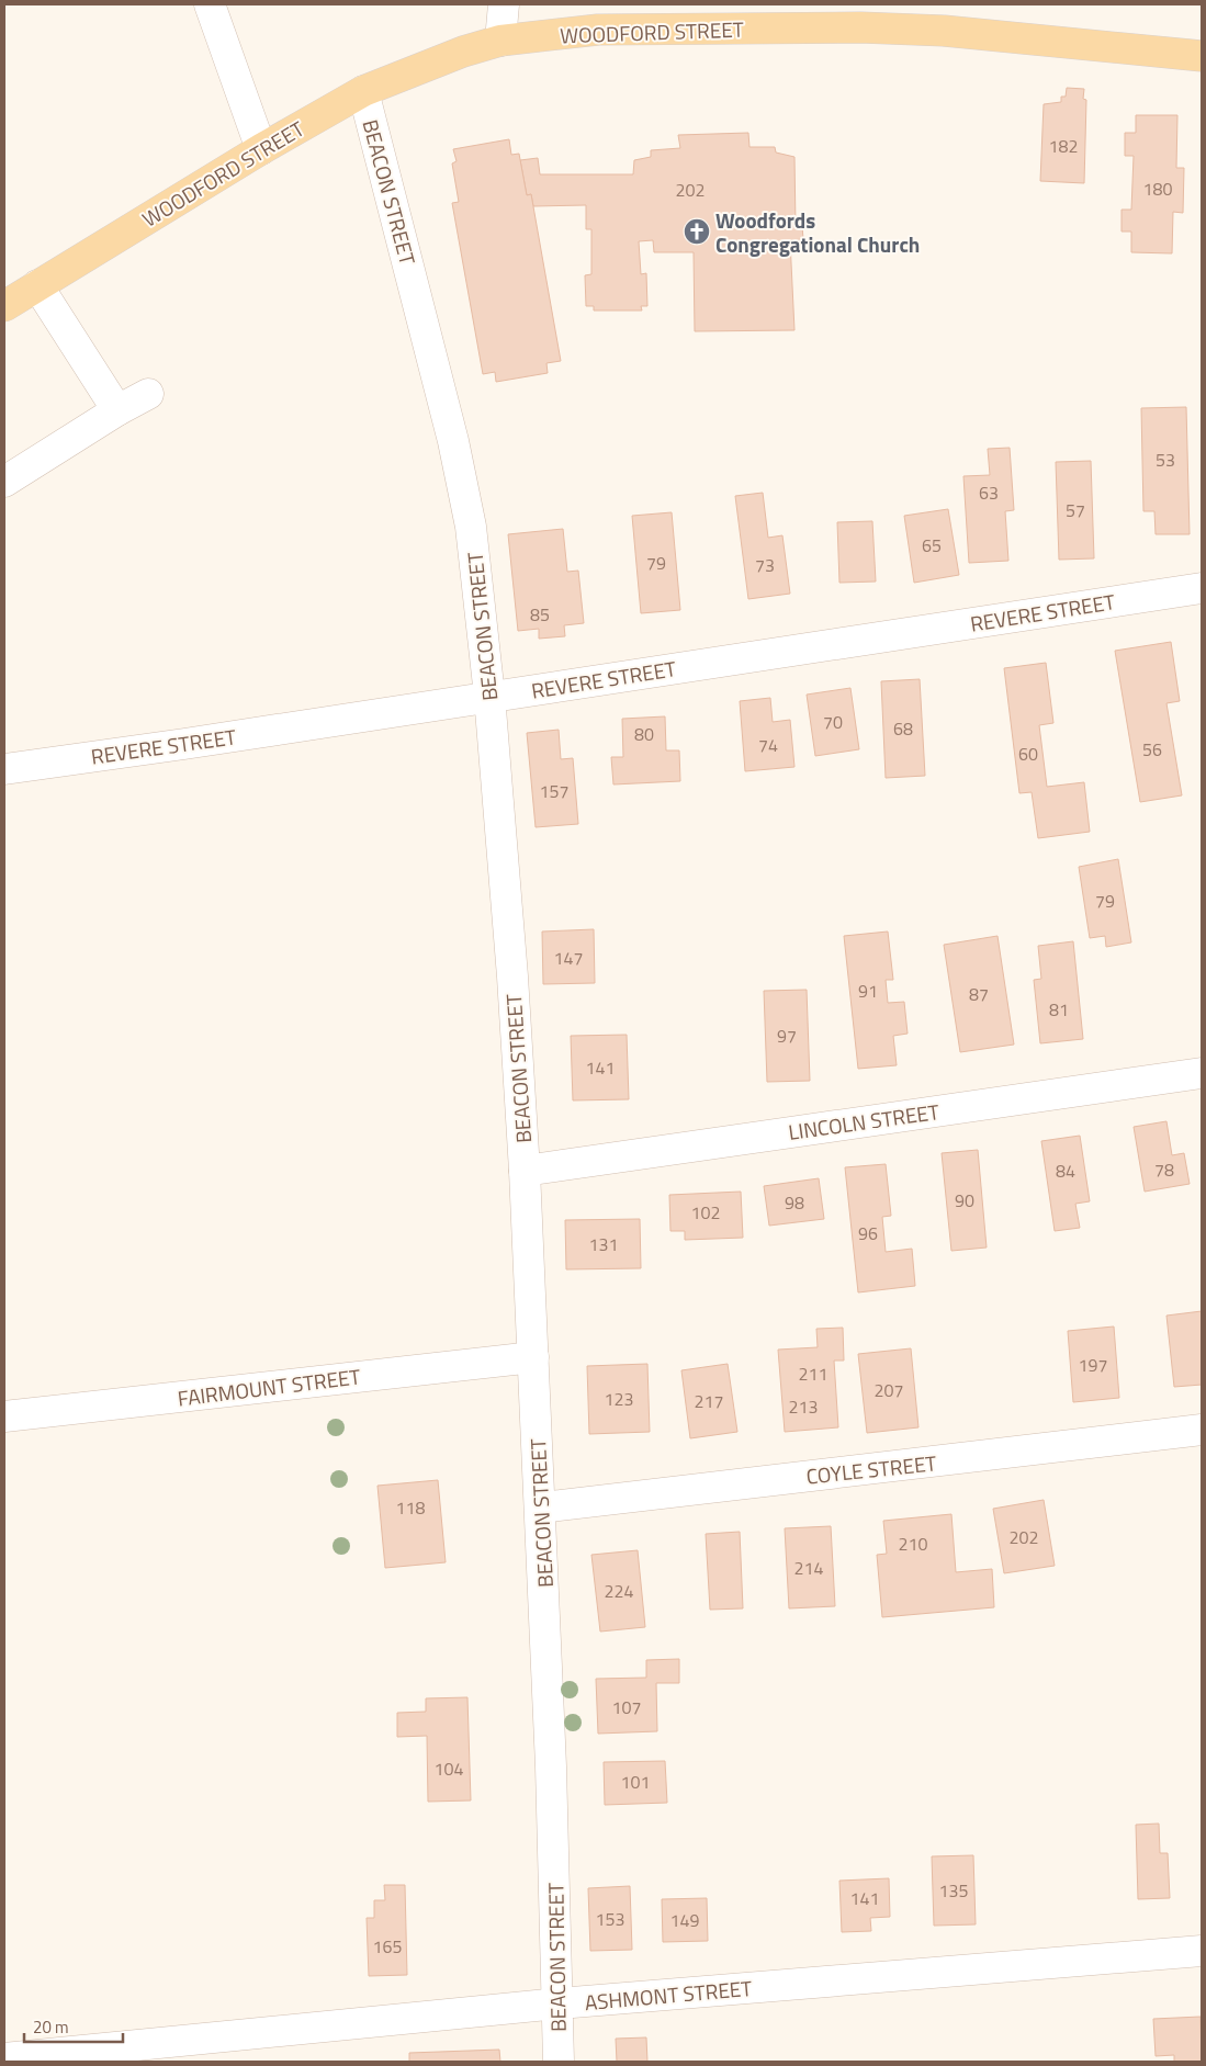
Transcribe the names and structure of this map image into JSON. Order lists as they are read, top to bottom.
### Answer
{
  "streets": {
    "main road": ["WOODFORD STREET"],
    "street": [
      "BEACON STREET",
      "REVERE STREET",
      "LINCOLN STREET",
      "FAIRMOUNT STREET",
      "COYLE STREET",
      "ASHMONT STREET"
    ]
  },
  "crossings": [
    ["WOODFORD STREET", "BEACON STREET"],
    ["BEACON STREET", "REVERE STREET"],
    ["BEACON STREET", "LINCOLN STREET"],
    ["BEACON STREET", "FAIRMOUNT STREET"],
    ["BEACON STREET", "COYLE STREET"],
    ["BEACON STREET", "ASHMONT STREET"]
  ],
  "places": {
    "church": ["Woodfords Congregational Church"]
  },
  "house_numbers": [
    "182",
    "180",
    "202",
    "53",
    "63",
    "57",
    "65",
    "79",
    "73",
    "85",
    "70",
    "68",
    "80",
    "74",
    "56",
    "60",
    "157",
    "79",
    "147",
    "91",
    "87",
    "81",
    "97",
    "141",
    "78",
    "84",
    "90",
    "98",
    "102",
    "96",
    "131",
    "197",
    "211",
    "207",
    "123",
    "217",
    "213",
    "118",
    "202",
    "210",
    "214",
    "224",
    "107",
    "104",
    "101",
    "135",
    "141",
    "153",
    "149",
    "165"
  ],
  "scale_bar": "20 m"
}
